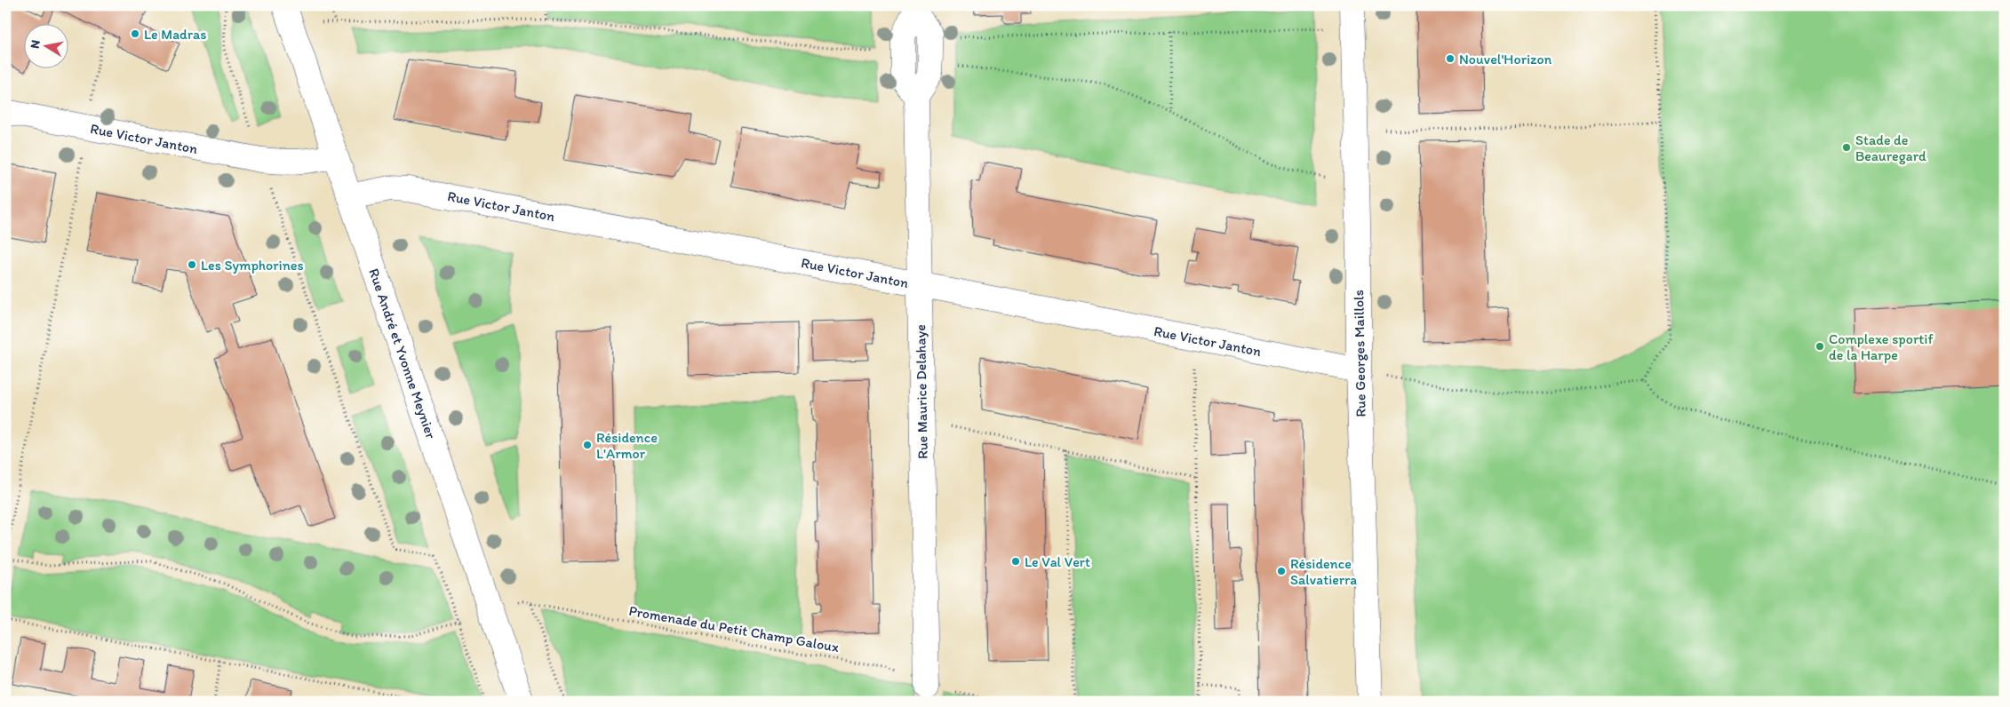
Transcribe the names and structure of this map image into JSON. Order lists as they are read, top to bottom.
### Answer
{
  "streets": {
    "street": [
      "Rue Victor Janton",
      "Rue André et Yvonne Meynier",
      "Rue Georges Maillols",
      "Rue Maurice Delahaye"
    ],
    "path": ["Promenade du Petit Champ Galoux"]
  },
  "crossings": [
    ["Rue Victor Janton", "Rue André et Yvonne Meynier"],
    ["Rue Victor Janton", "Rue Georges Maillols"],
    ["Rue Victor Janton", "Rue Maurice Delahaye"],
    ["Rue André et Yvonne Meynier", "Promenade du Petit Champ Galoux"],
    ["Rue Maurice Delahaye", "Promenade du Petit Champ Galoux"]
  ],
  "places": [
    "Le Madras",
    "Nouvel'Horizon",
    "Stade de Beauregard",
    "Les Symphorines",
    "Complexe sportif de la Harpe",
    "Résidence L'Armor",
    "Le Val Vert",
    "Résidence Salvatierra"
  ],
  "north": "left"
}
